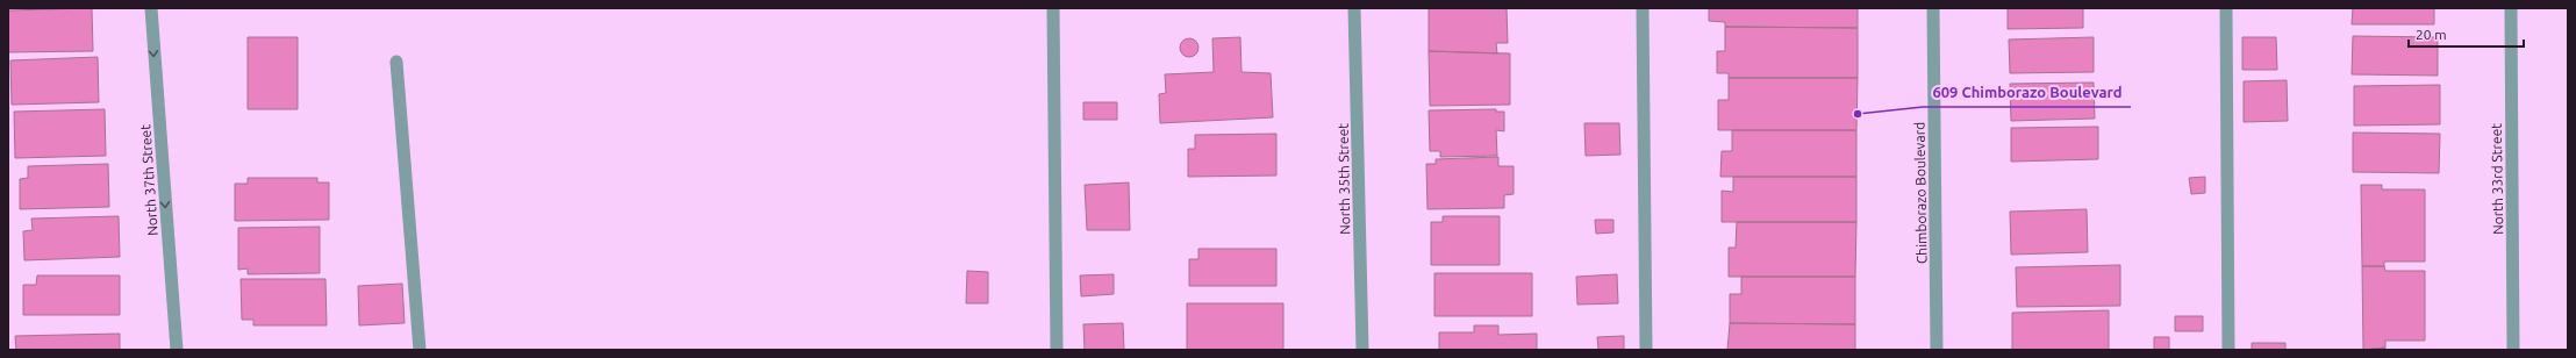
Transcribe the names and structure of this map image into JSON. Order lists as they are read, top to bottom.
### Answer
{
  "streets": {
    "street": [
      "North 35th Street",
      "North 33rd Street",
      "North 37th Street",
      "Chimborazo Boulevard"
    ]
  },
  "one_way": ["North 37th Street"],
  "places": ["609 Chimborazo Boulevard"],
  "scale_bar": "20 m"
}
